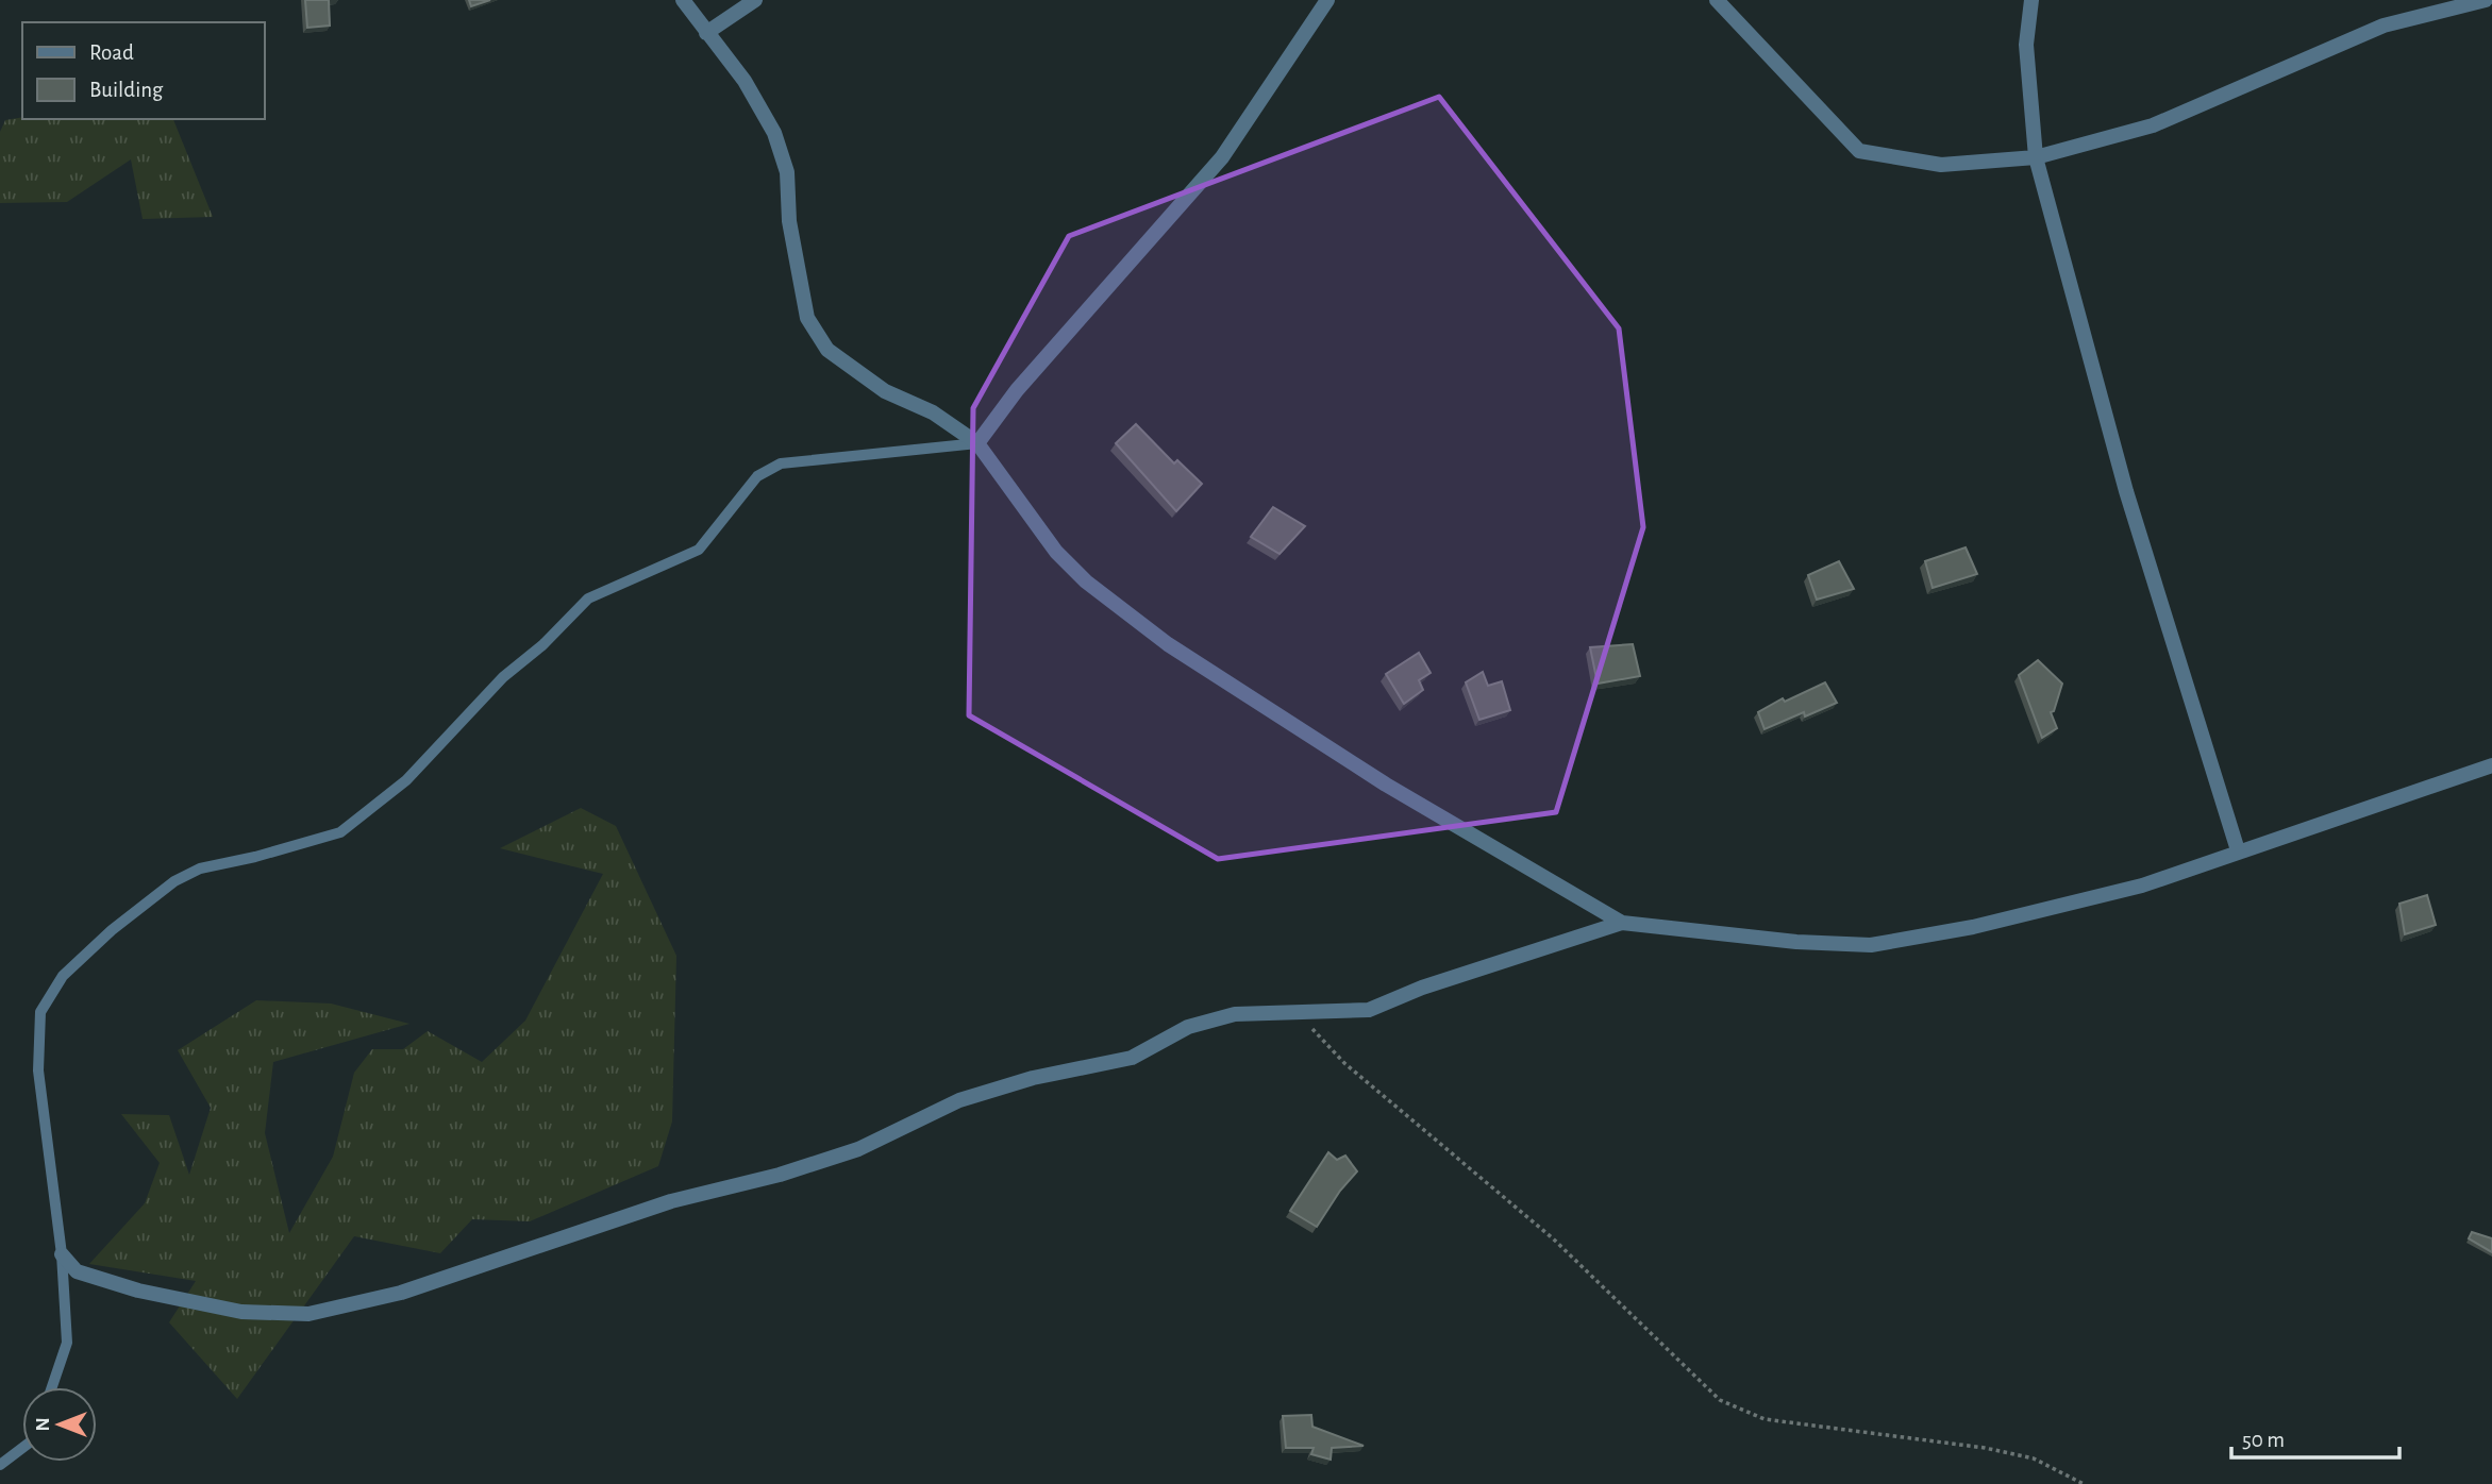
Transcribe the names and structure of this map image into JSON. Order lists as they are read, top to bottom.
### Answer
{
  "legend": ["Road", "Building"],
  "scale_bar": "50 m",
  "north": "left"
}
